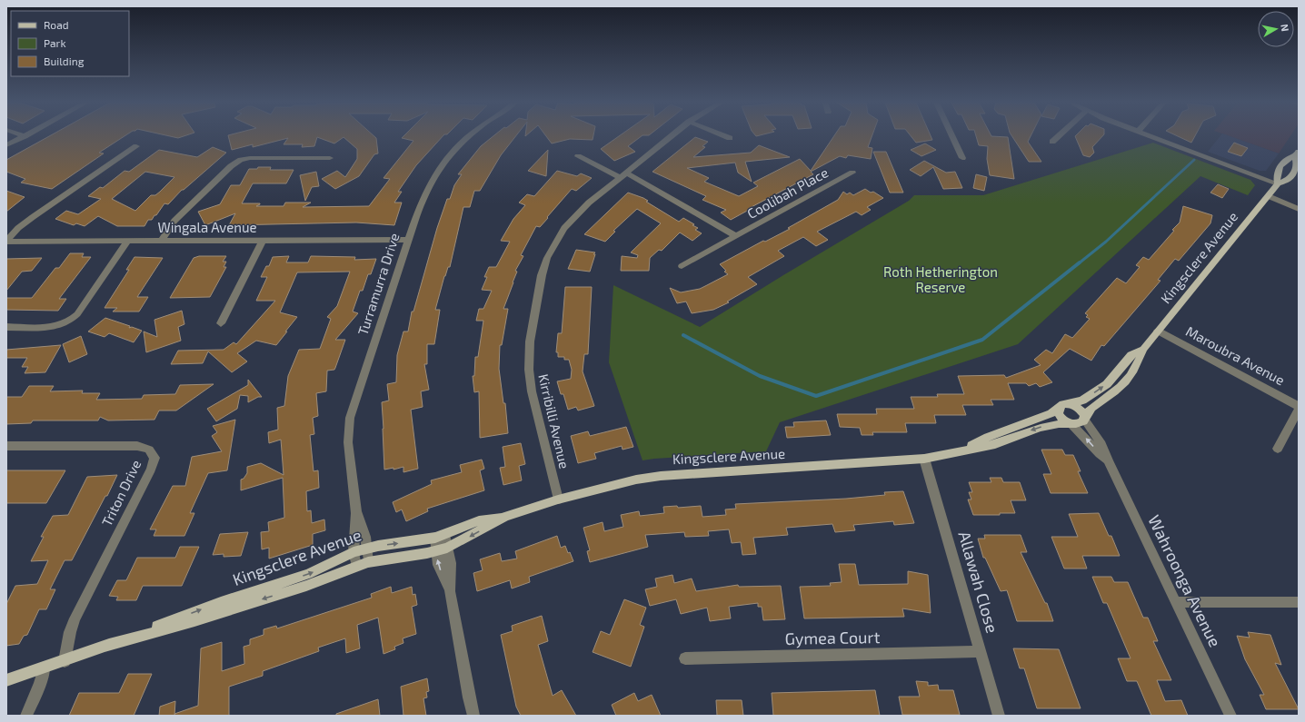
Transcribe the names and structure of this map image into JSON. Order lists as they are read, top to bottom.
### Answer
{
  "streets": {
    "main road": ["Kingsclere Avenue"],
    "street": [
      "Coolibah Place",
      "Wingala Avenue",
      "Turramurra Drive",
      "Maroubra Avenue",
      "Kirribilli Avenue",
      "Triton Drive",
      "Wahroonga Avenue",
      "Allawah Close",
      "Gymea Court"
    ]
  },
  "crossings": [
    ["Wingala Avenue", "Turramurra Drive"],
    ["Kingsclere Avenue", "Turramurra Drive"],
    ["Kingsclere Avenue", "Maroubra Avenue"],
    ["Kingsclere Avenue", "Kirribilli Avenue"],
    ["Kingsclere Avenue", "Triton Drive"],
    ["Kingsclere Avenue", "Wahroonga Avenue"],
    ["Kingsclere Avenue", "Allawah Close"],
    ["Allawah Close", "Gymea Court"]
  ],
  "parks": ["Roth Hetherington Reserve"],
  "legend": ["Road", "Park", "Building"],
  "north": "right"
}
